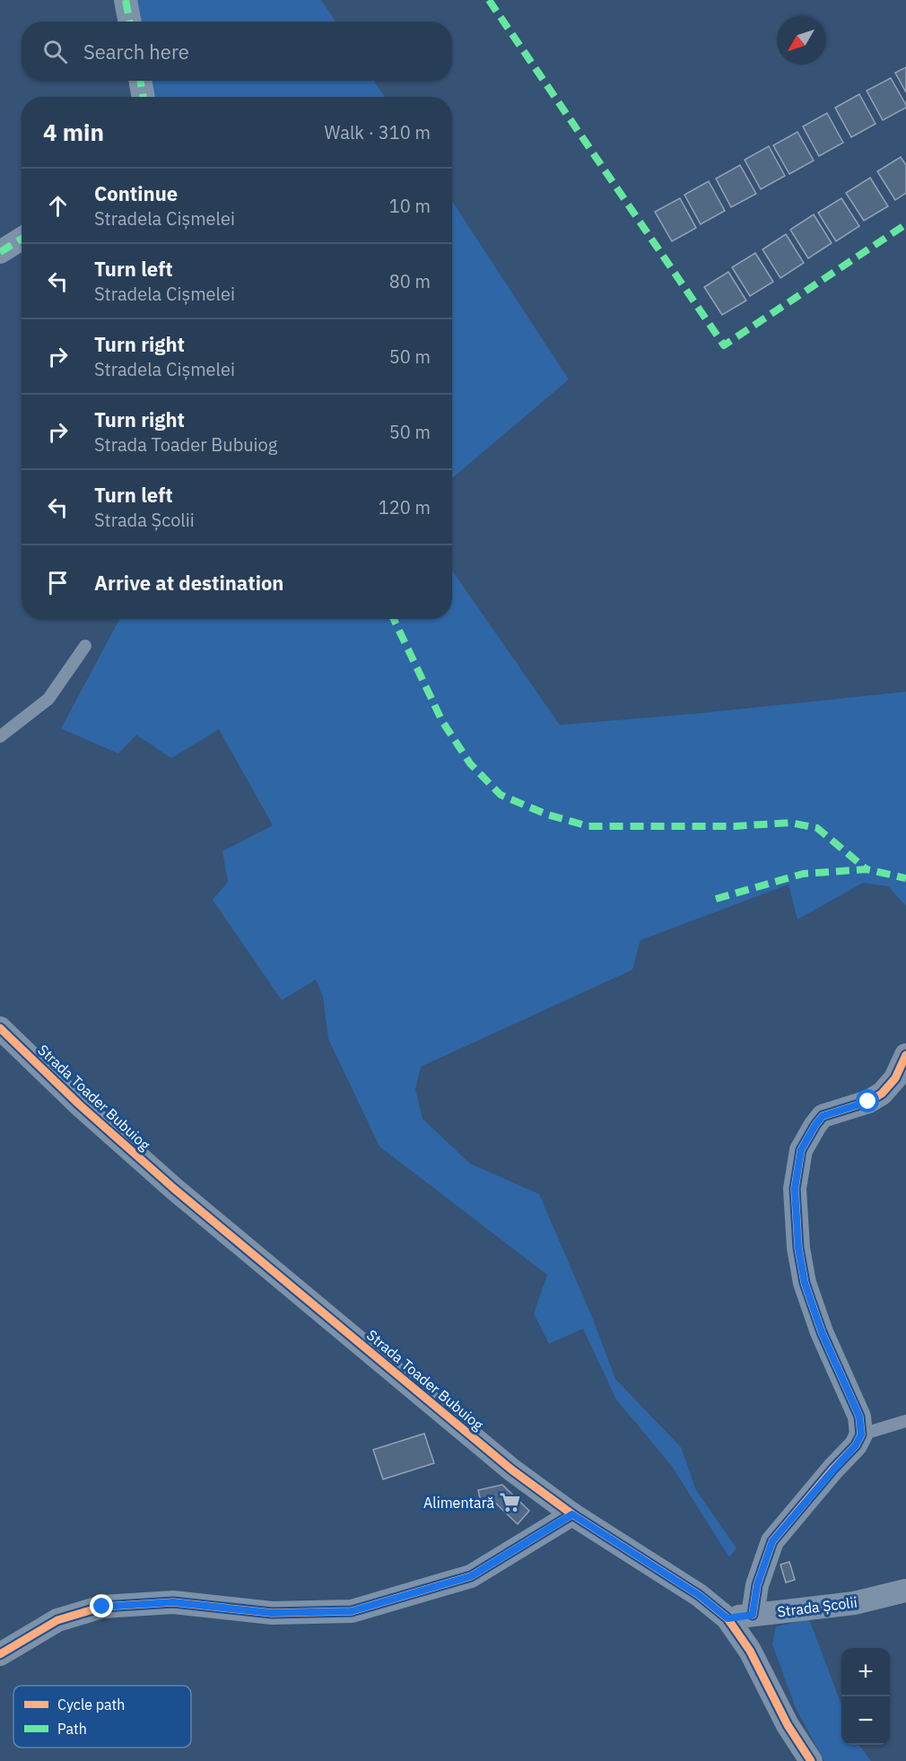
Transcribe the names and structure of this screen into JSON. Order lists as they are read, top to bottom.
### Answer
{
  "streets": {
    "street": ["Strada Toader Bubuiog", "Strada Școlii"]
  },
  "crossings": [
    ["Strada Toader Bubuiog", "Strada Școlii"]
  ],
  "places": {
    "supermarket": ["Alimentară"]
  },
  "legend": ["Cycle path", "Path"],
  "north": "bottom left",
  "page": {
    "search": "Search here",
    "heading": ["4 min", "Walk · 310 m"],
    "list": [
      ["Continue", "Stradela Cișmelei", "10 m"],
      ["Turn left", "Stradela Cișmelei", "80 m"],
      ["Turn right", "Stradela Cișmelei", "50 m"],
      ["Turn right", "Strada Toader Bubuiog", "50 m"],
      ["Turn left", "Strada Școlii", "120 m"],
      "Arrive at destination"
    ],
    "map_buttons": ["+", "−"]
  }
}
